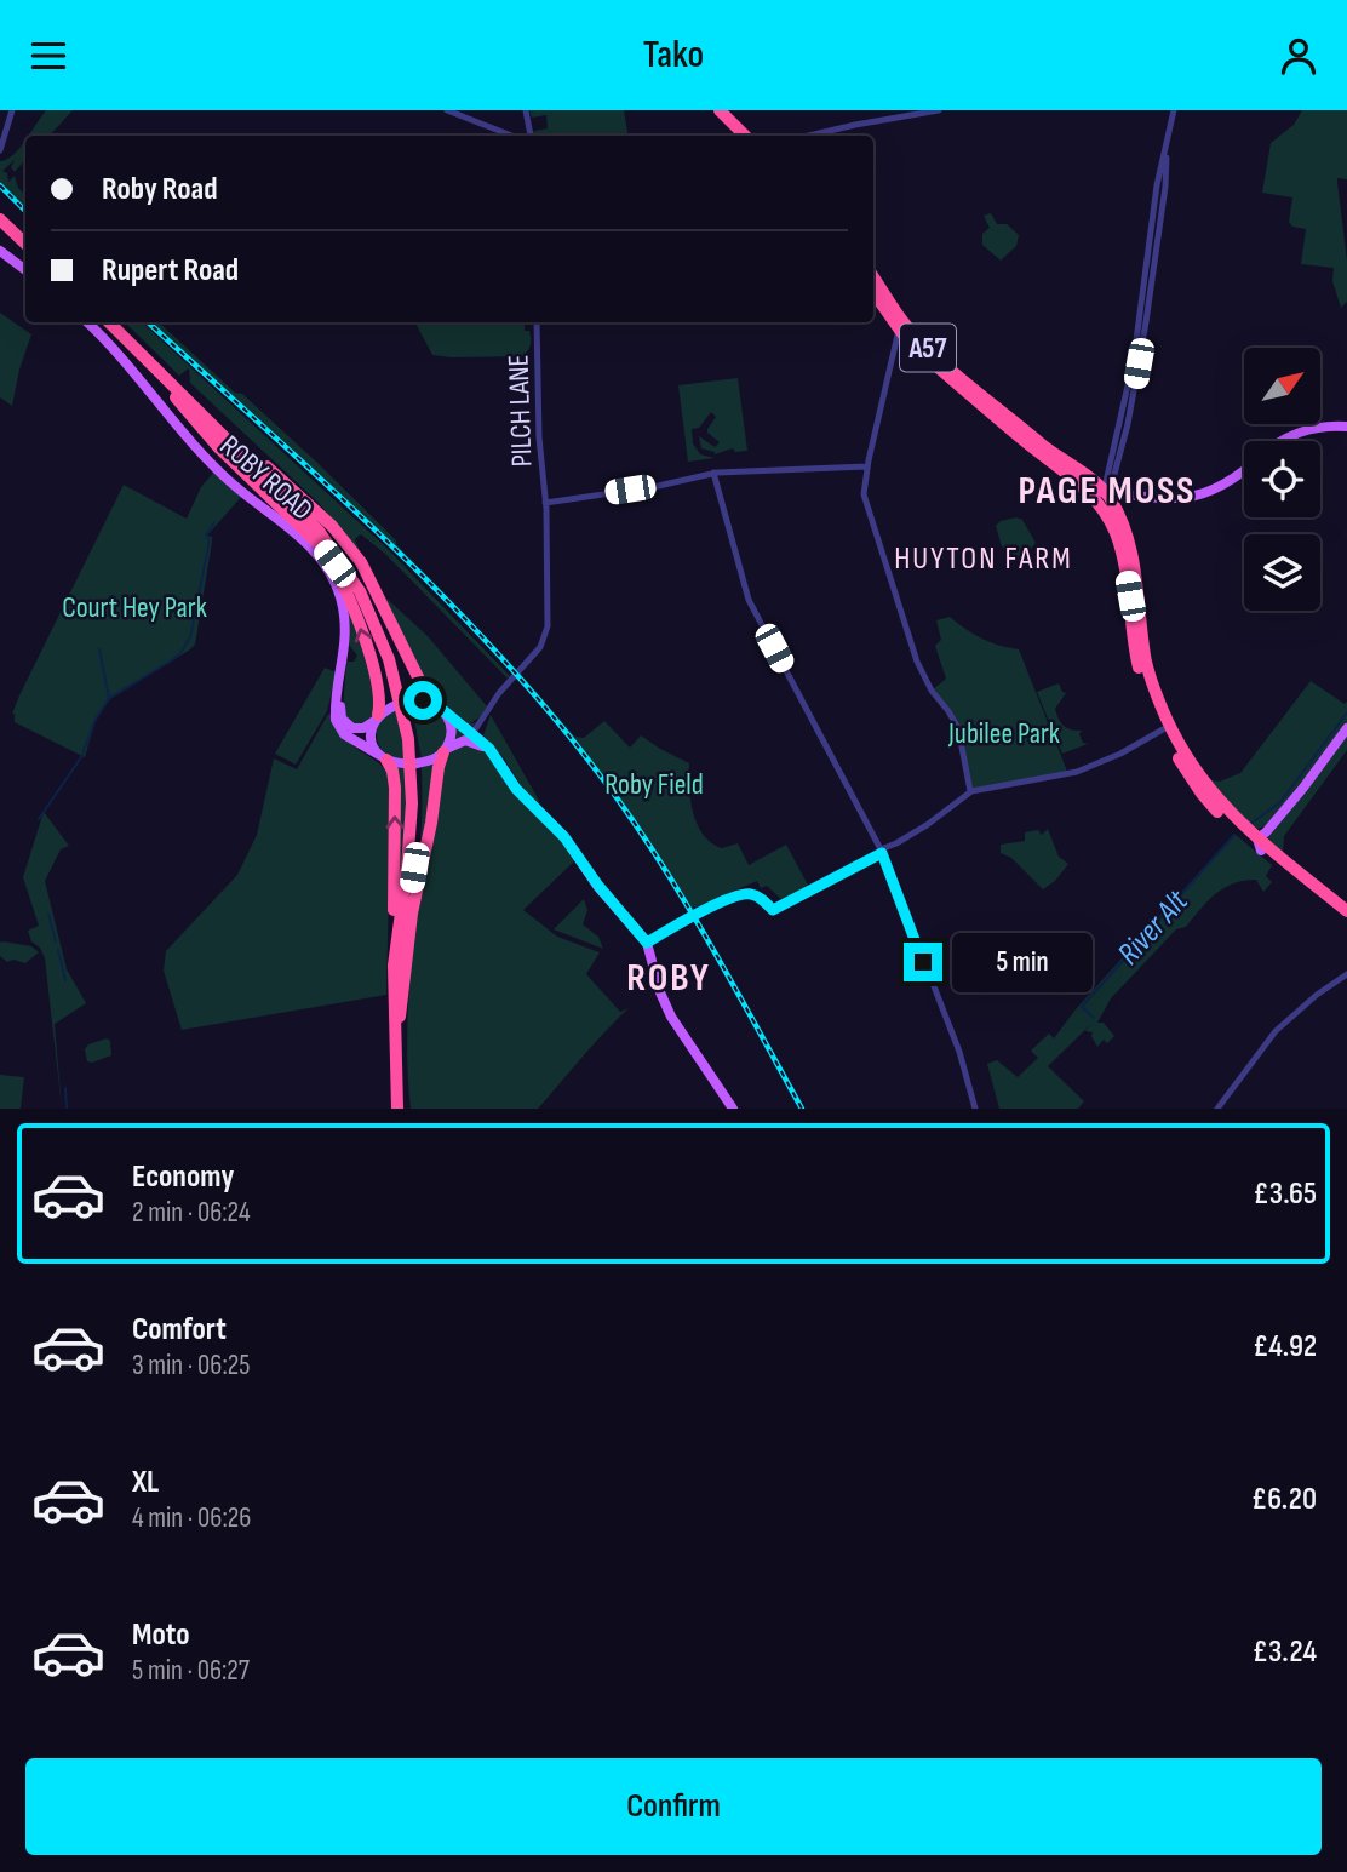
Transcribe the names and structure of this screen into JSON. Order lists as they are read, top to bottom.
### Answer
{
  "streets": {
    "highway": ["A57"],
    "main road": ["ROBY ROAD"],
    "street": ["PILCH LANE"]
  },
  "districts": ["PAGE MOSS", "HUYTON FARM", "ROBY"],
  "water": ["River Alt"],
  "parks": ["Court Hey Park", "Jubilee Park", "Roby Field"],
  "north": "top right",
  "page": {
    "header": "Tako",
    "banner": ["Roby Road", "Rupert Road"],
    "bubble": "5 min",
    "list": [
      {
        "name": "Economy",
        "note": "2 min · 06:24",
        "value": "£3.65"
      },
      {
        "name": "Comfort",
        "note": "3 min · 06:25",
        "value": "£4.92"
      },
      {
        "name": "XL",
        "note": "4 min · 06:26",
        "value": "£6.20"
      },
      {
        "name": "Moto",
        "note": "5 min · 06:27",
        "value": "£3.24"
      }
    ],
    "buttons": "Confirm"
  }
}
